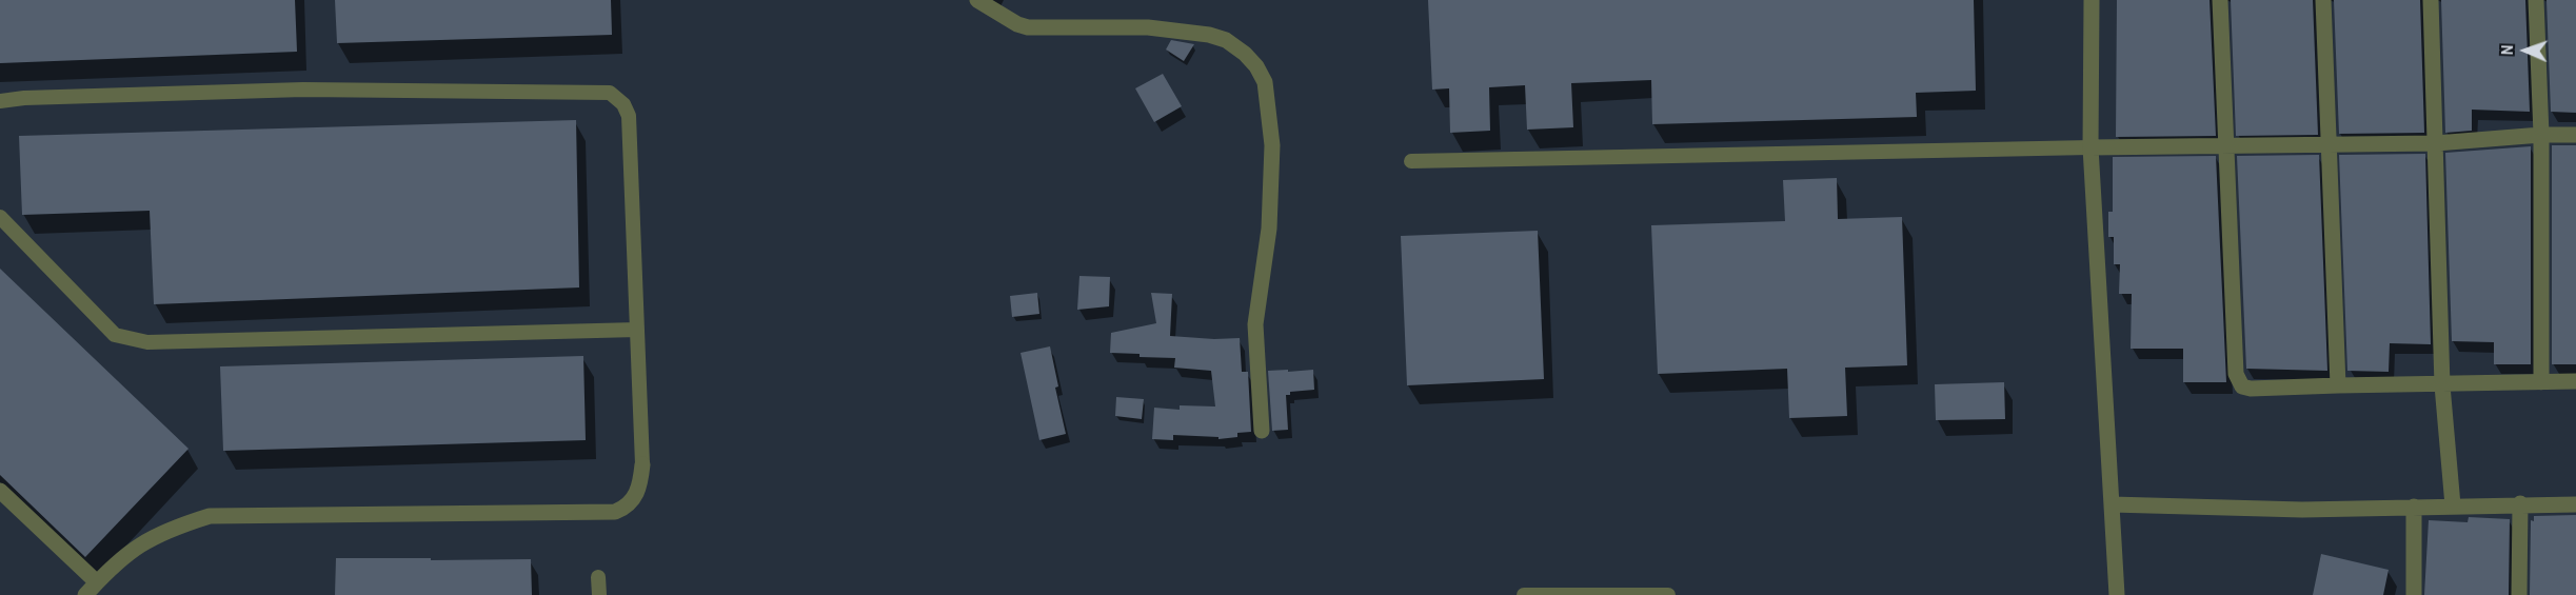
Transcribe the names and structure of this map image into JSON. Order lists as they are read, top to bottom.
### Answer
{
  "north": "left"
}
